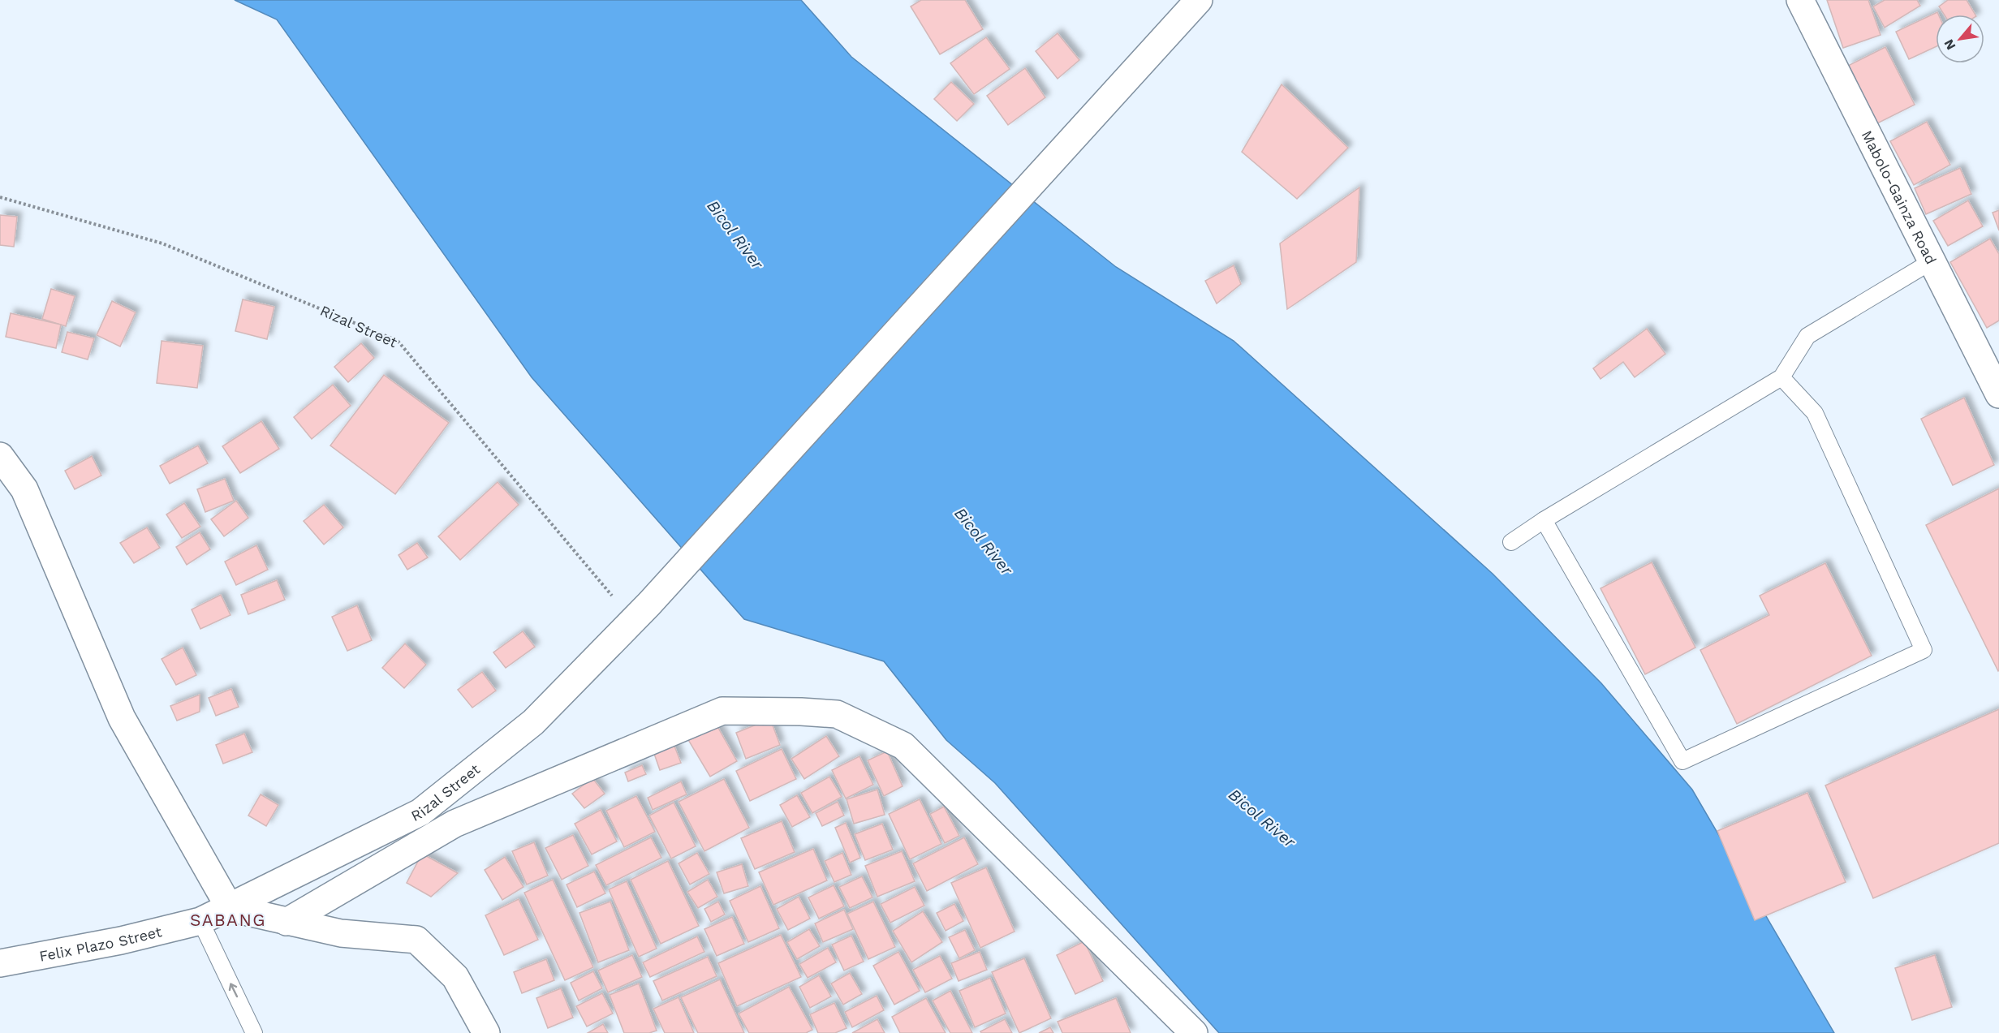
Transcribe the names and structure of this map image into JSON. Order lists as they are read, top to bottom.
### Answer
{
  "streets": {
    "main road": ["Mabolo-Gainza Road", "Rizal Street", "Felix Plazo Street"]
  },
  "crossings": [
    ["Rizal Street", "Felix Plazo Street"]
  ],
  "districts": ["SABANG"],
  "water": ["Bicol River"],
  "north": "bottom left"
}
